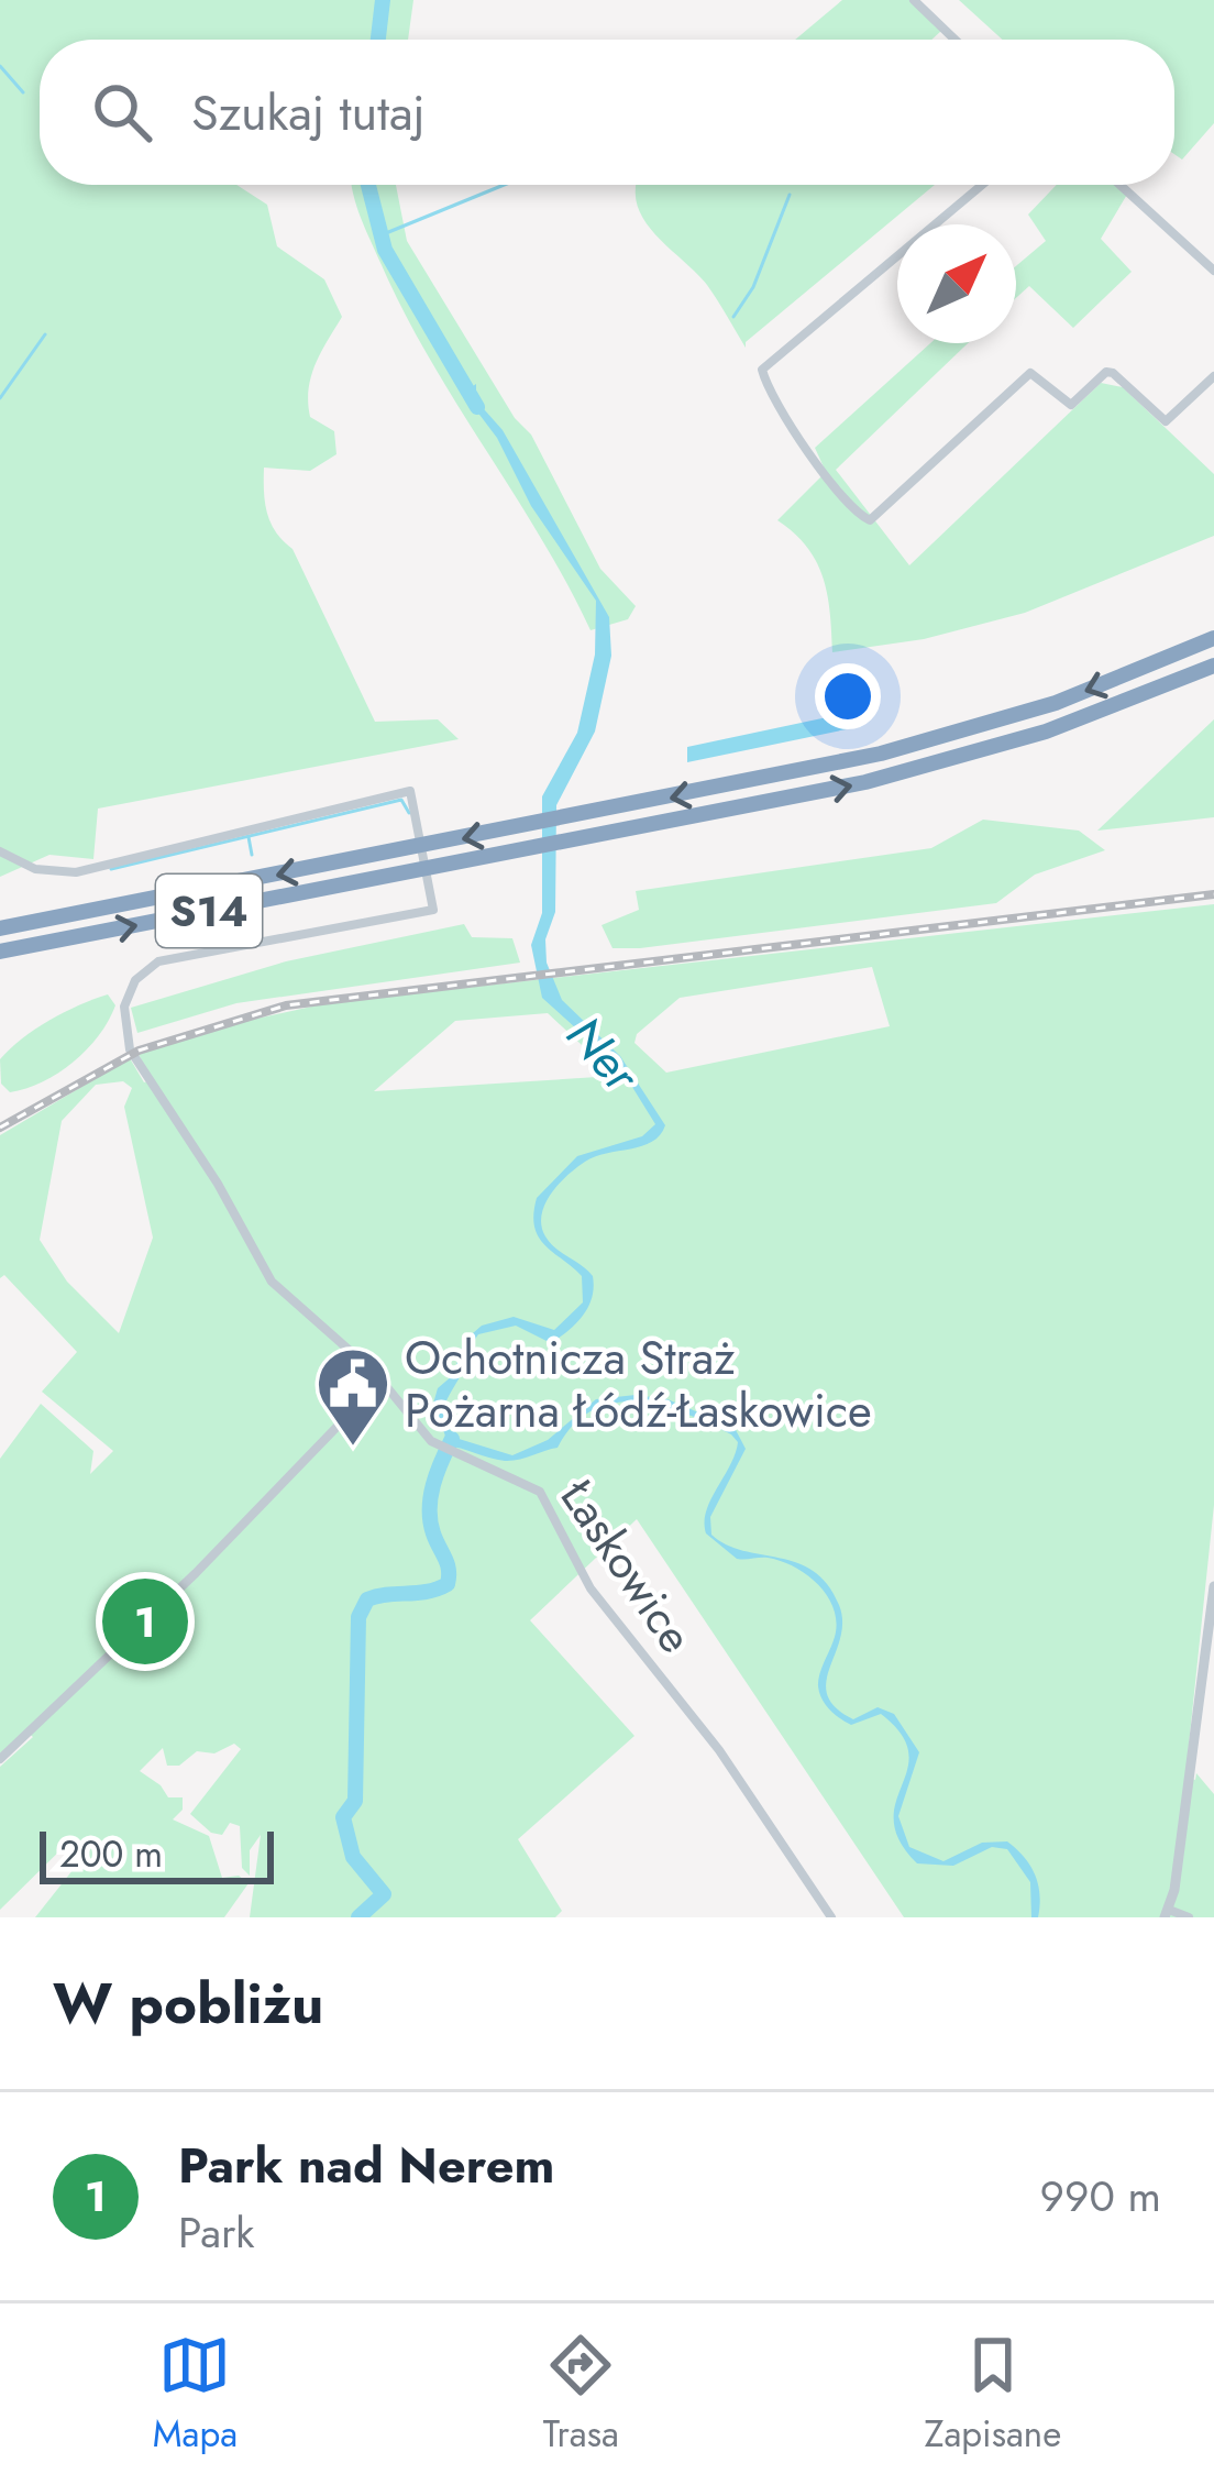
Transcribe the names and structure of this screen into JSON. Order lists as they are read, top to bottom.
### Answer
{
  "streets": {
    "highway": ["S14"],
    "street": ["Łaskowice"]
  },
  "water": ["Ner"],
  "places": {
    "public building": ["Ochotnicza Straż Pożarna Łódź-Łaskowice"]
  },
  "scale_bar": "200 m",
  "north": "top right",
  "page": {
    "search": "Szukaj tutaj",
    "pins": "1",
    "scale": "200 m",
    "heading": "W pobliżu",
    "list": [
      {
        "mark": "1",
        "name": "Park nad Nerem",
        "note": "Park",
        "value": "990 m"
      }
    ],
    "nav": ["Mapa", "Trasa", "Zapisane"]
  }
}
